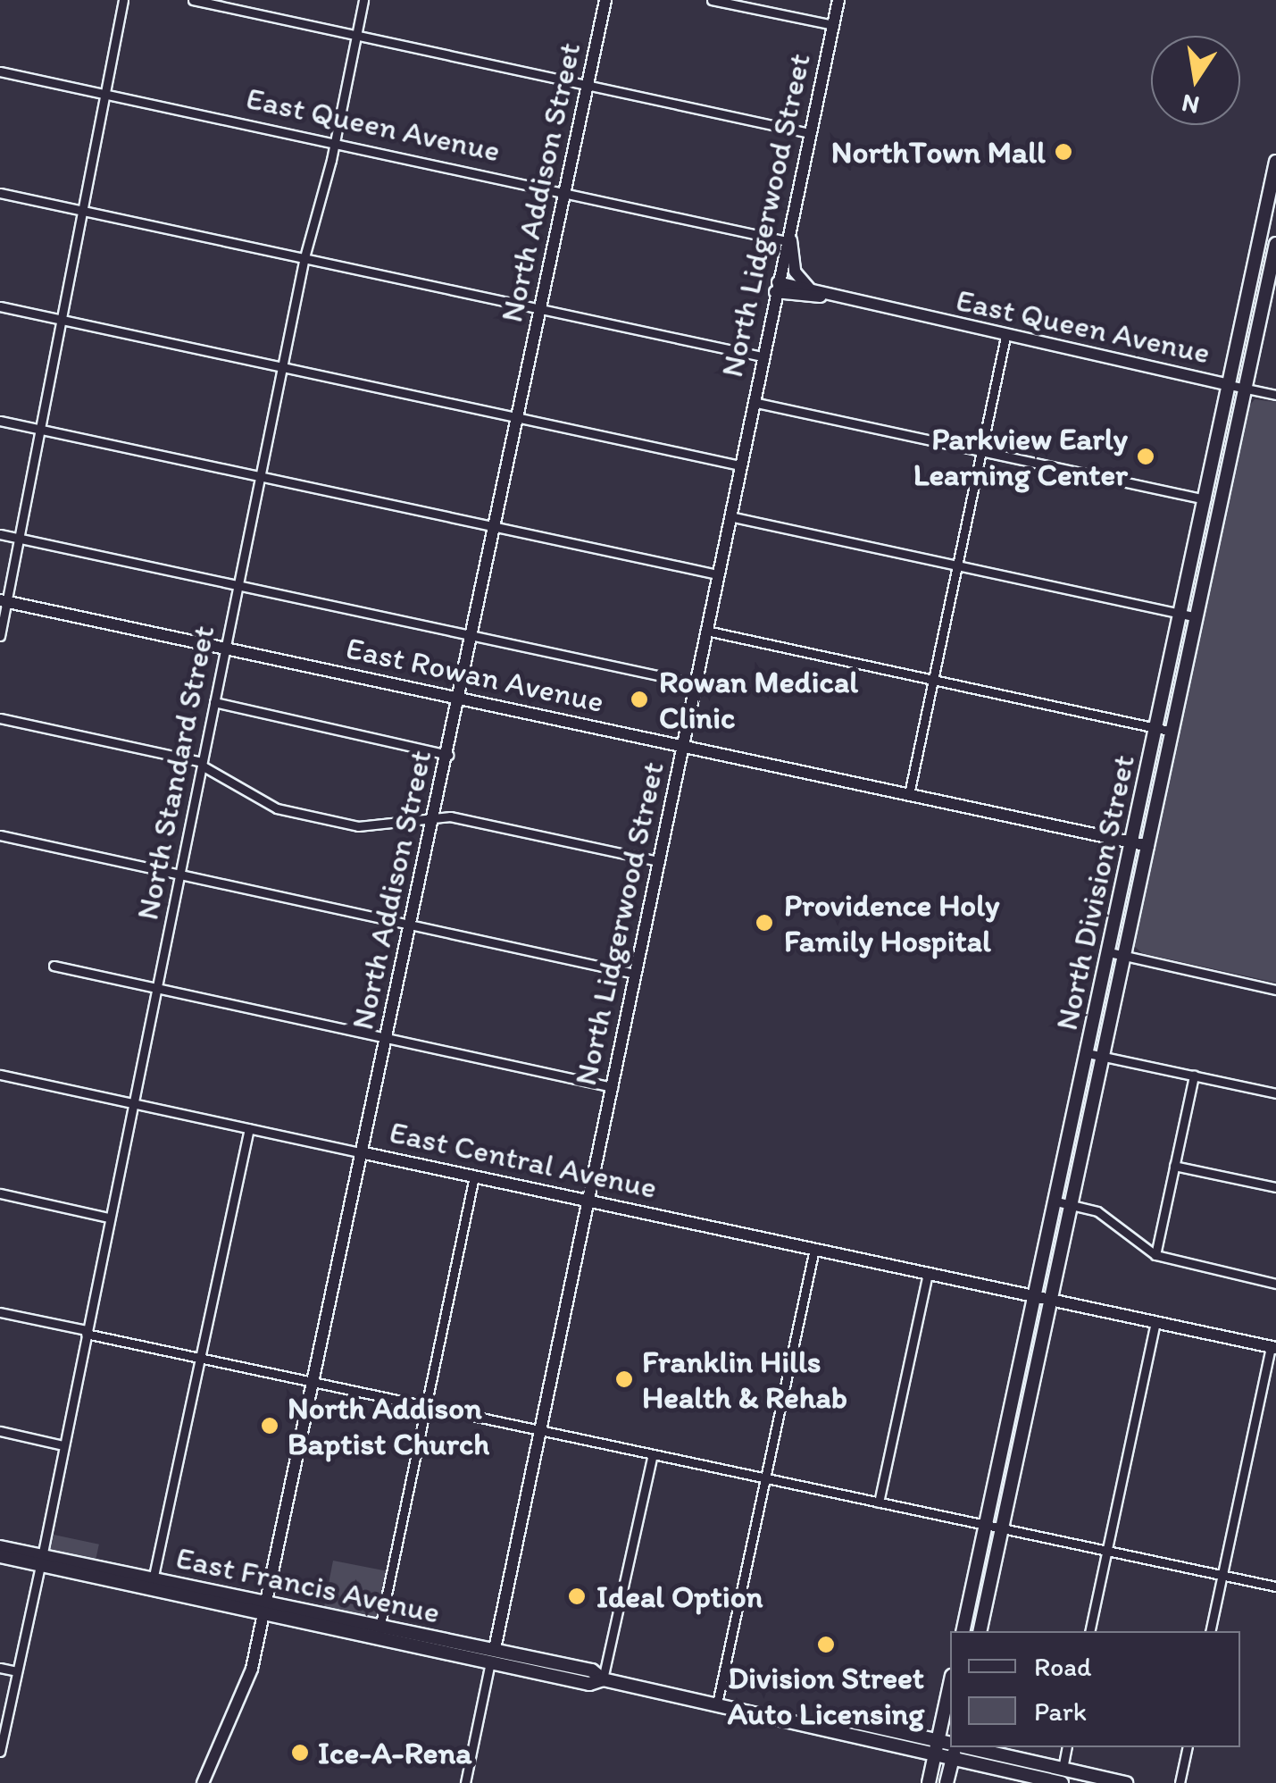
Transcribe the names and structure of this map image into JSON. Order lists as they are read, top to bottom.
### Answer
{
  "streets": {
    "main road": ["North Division Street", "East Francis Avenue"],
    "street": [
      "East Queen Avenue",
      "North Addison Street",
      "North Lidgerwood Street",
      "East Rowan Avenue",
      "North Standard Street",
      "East Central Avenue"
    ]
  },
  "crossings": [
    ["East Queen Avenue", "North Addison Street"],
    ["East Queen Avenue", "North Lidgerwood Street"],
    ["East Queen Avenue", "North Standard Street"],
    ["East Queen Avenue", "North Division Street"],
    ["North Addison Street", "East Rowan Avenue"],
    ["North Addison Street", "East Central Avenue"],
    ["North Addison Street", "East Francis Avenue"],
    ["North Lidgerwood Street", "East Rowan Avenue"],
    ["North Lidgerwood Street", "East Central Avenue"],
    ["North Lidgerwood Street", "East Francis Avenue"],
    ["East Rowan Avenue", "North Standard Street"],
    ["East Rowan Avenue", "North Division Street"],
    ["North Standard Street", "East Central Avenue"],
    ["North Standard Street", "East Francis Avenue"],
    ["North Division Street", "East Central Avenue"]
  ],
  "places": [
    "NorthTown Mall",
    "Parkview Early Learning Center",
    "Rowan Medical Clinic",
    "Providence Holy Family Hospital",
    "Franklin Hills Health & Rehab",
    "North Addison Baptist Church",
    "Ideal Option",
    "Division Street Auto Licensing",
    "Ice-A-Rena"
  ],
  "legend": ["Road", "Park"],
  "north": "bottom"
}
